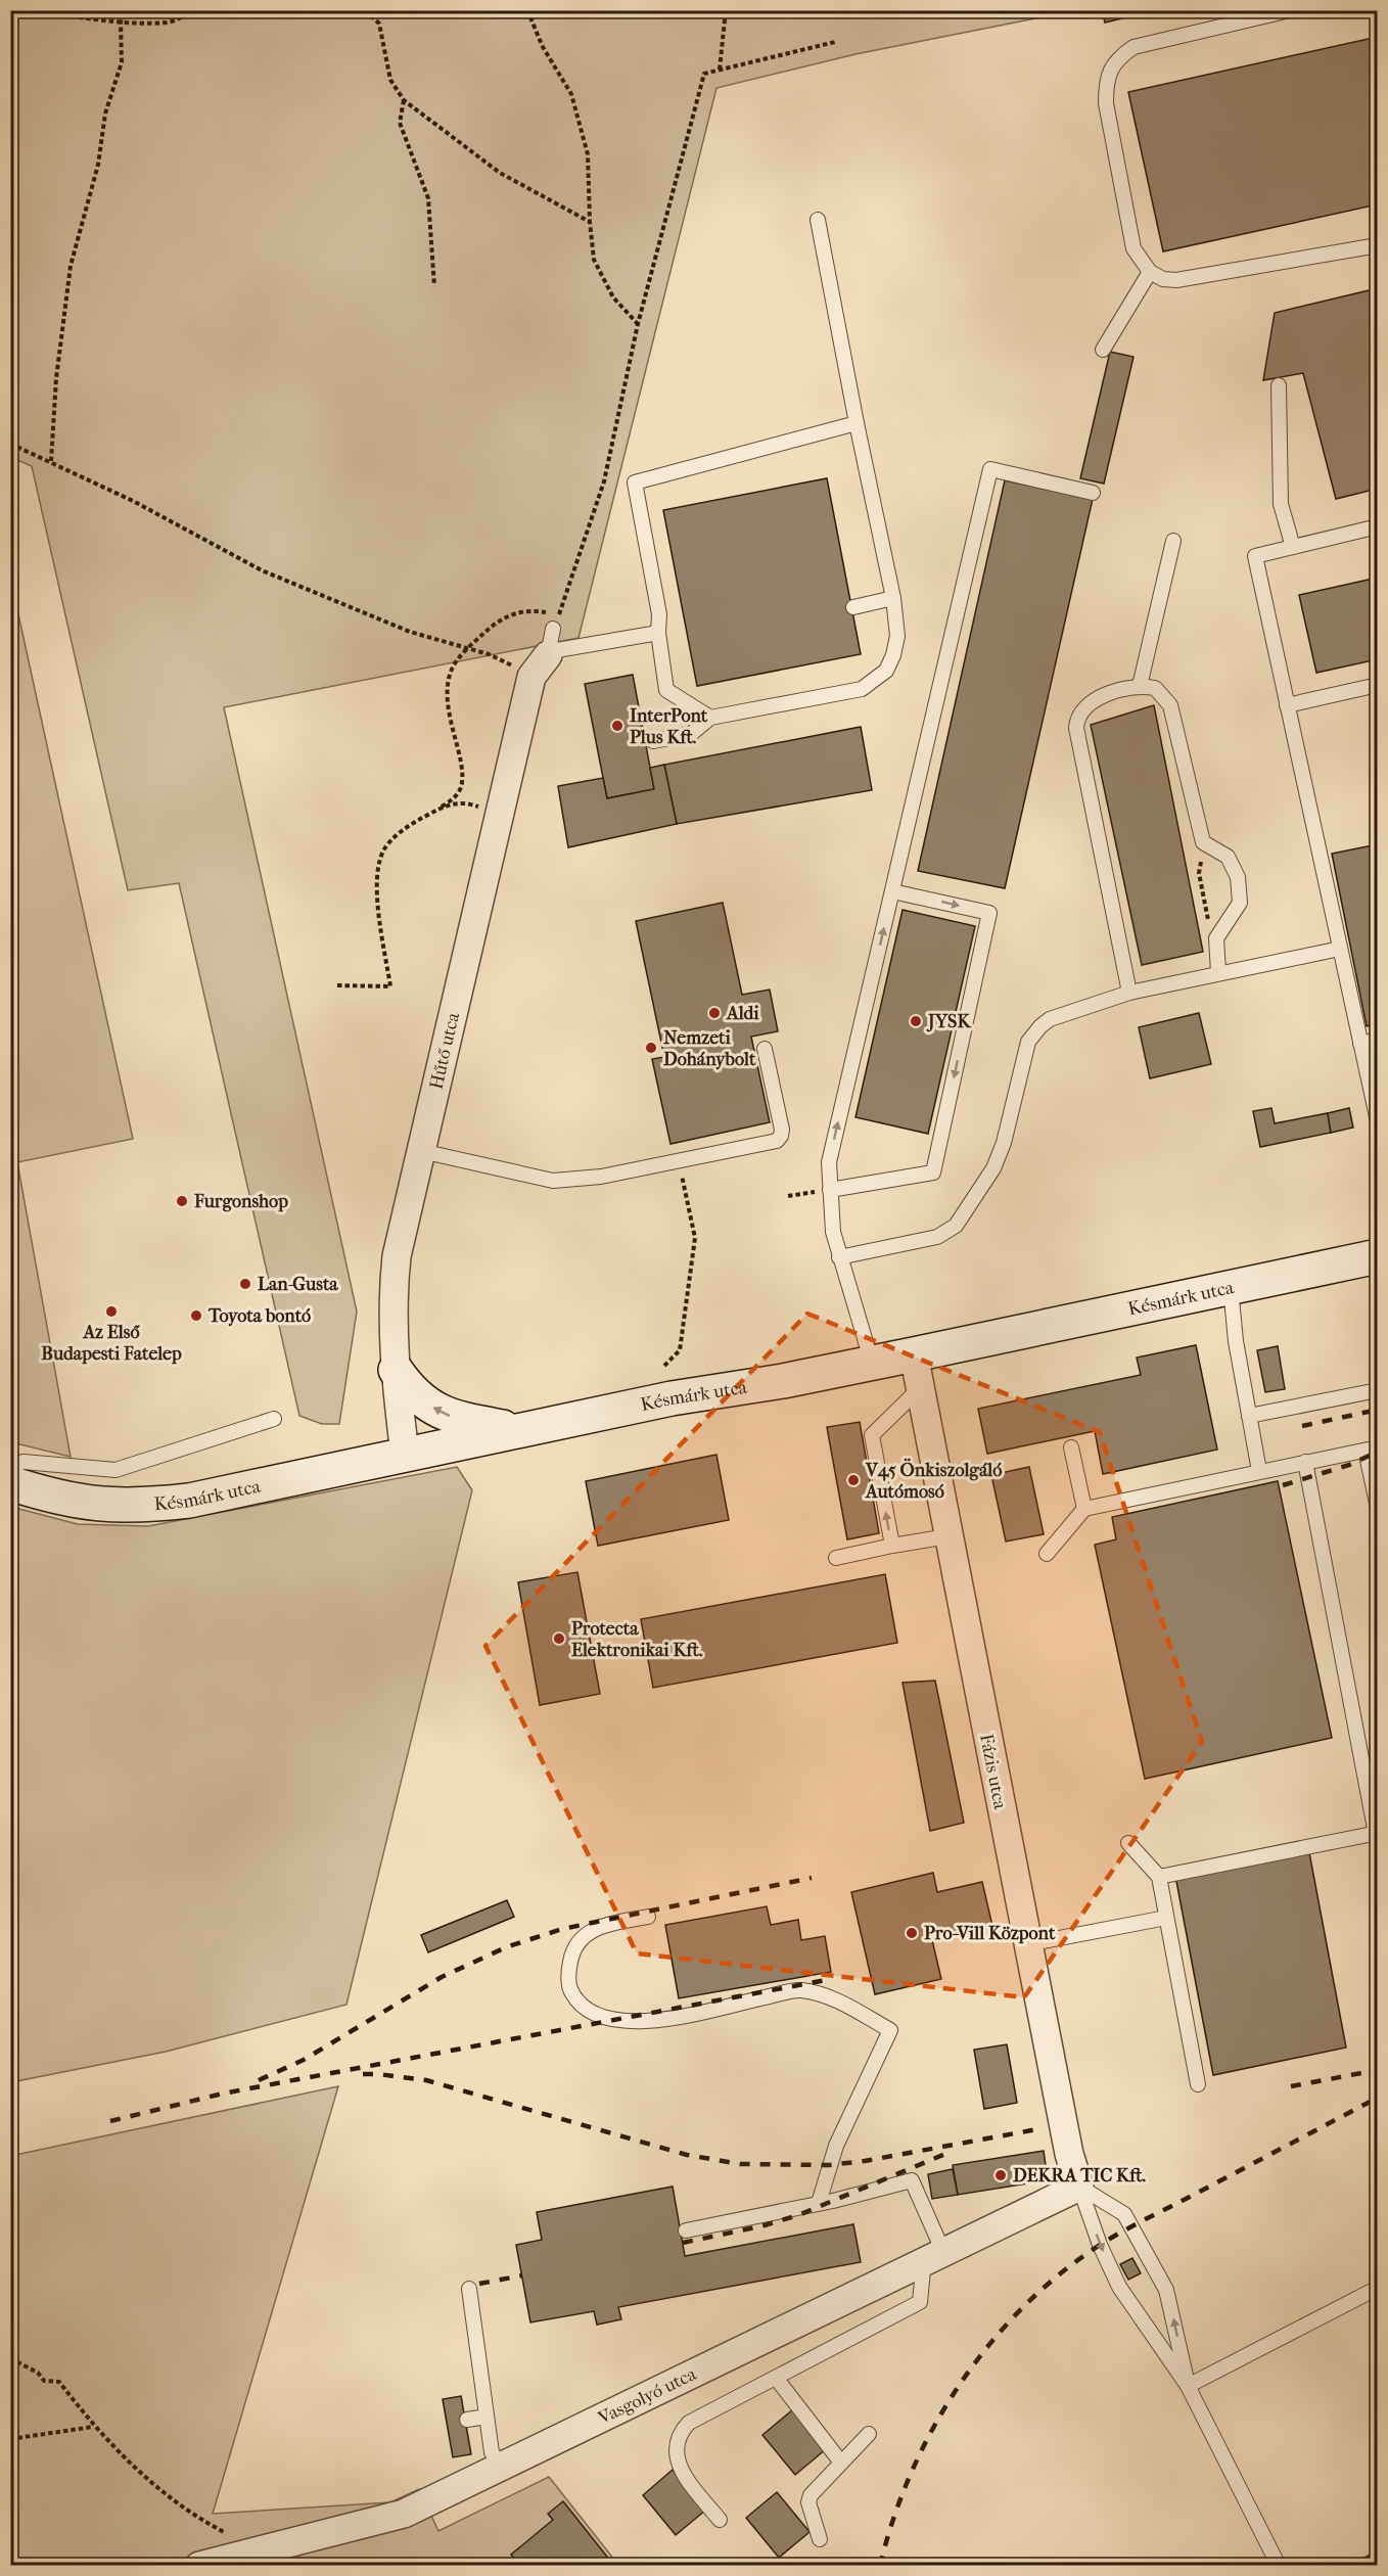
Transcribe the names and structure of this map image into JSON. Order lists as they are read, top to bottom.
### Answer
{
  "streets": {
    "street": [
      "Hűtő utca",
      "Késmárk utca",
      "Fázis utca",
      "Vasgolyó utca"
    ]
  },
  "crossings": [
    ["Hűtő utca", "Késmárk utca"],
    ["Késmárk utca", "Fázis utca"],
    ["Fázis utca", "Vasgolyó utca"]
  ],
  "places": [
    "InterPont Plus Kft.",
    "Aldi",
    "JYSK",
    "Nemzeti Dohánybolt",
    "Furgonshop",
    "Lan-Gusta",
    "Az Első Budapesti Fatelep",
    "Toyota bontó",
    "V45 Önkiszolgáló Autómosó",
    "Protecta Elektronikai Kft.",
    "Pro-Vill Központ",
    "DEKRA TIC Kft."
  ]
}
